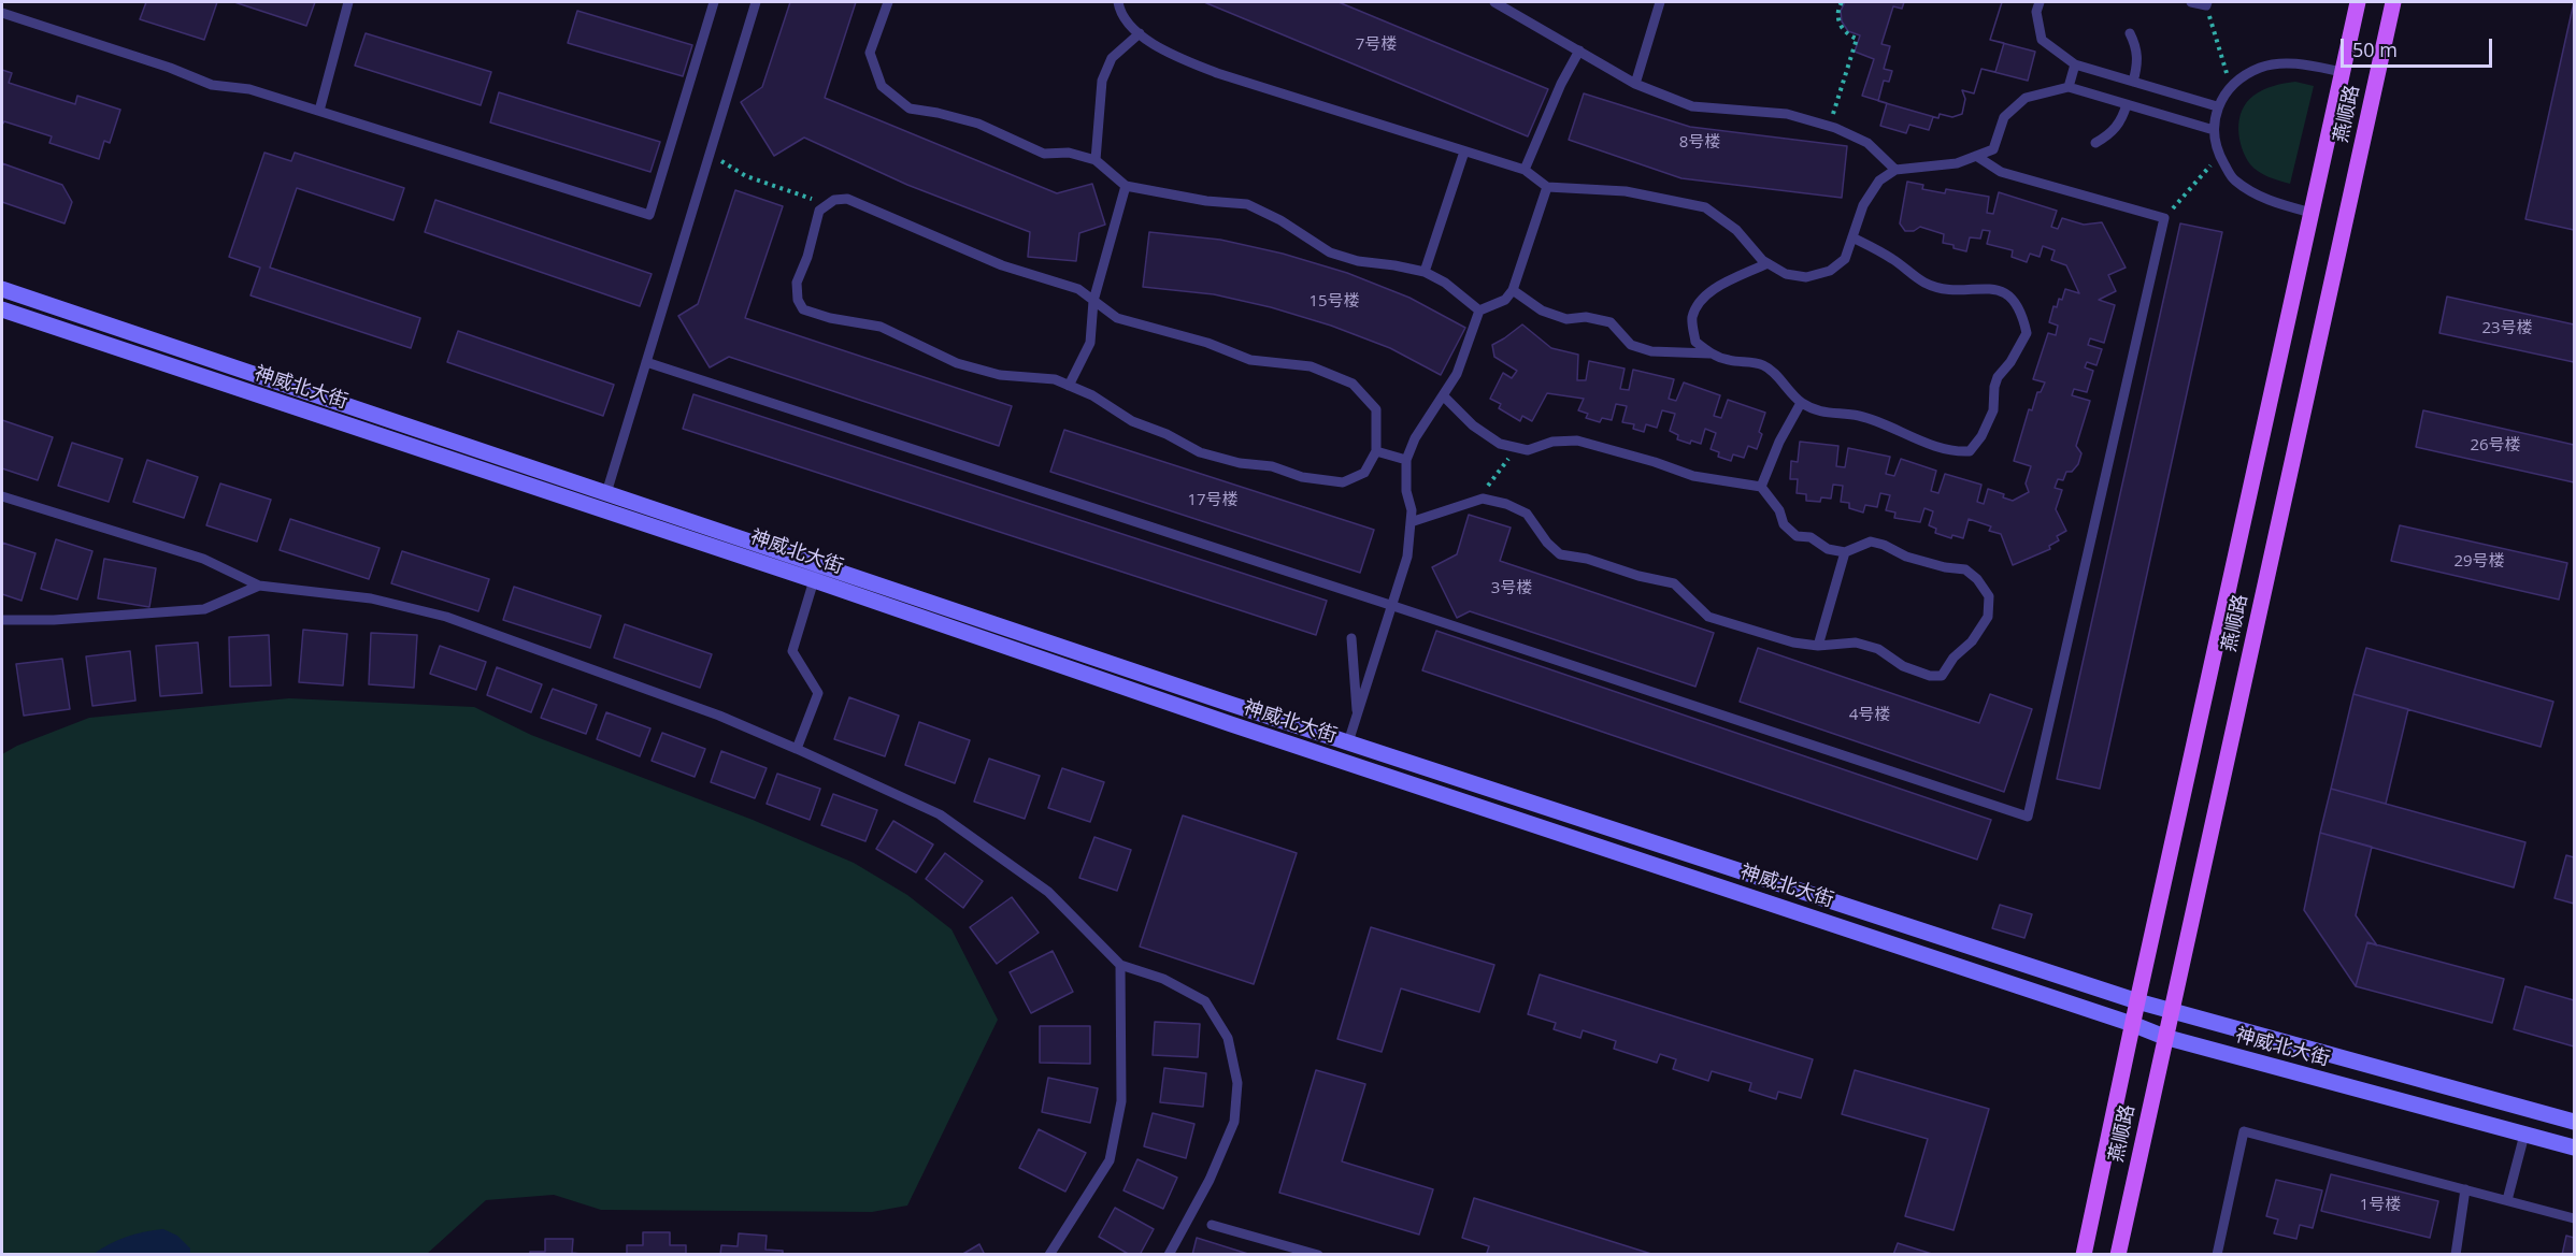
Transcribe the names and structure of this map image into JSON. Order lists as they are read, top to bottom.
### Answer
{
  "streets": {
    "main road": ["燕顺路"],
    "street": ["神威北大街"]
  },
  "crossings": [
    ["燕顺路", "神威北大街"]
  ],
  "house_numbers": [
    "7号楼",
    "8号楼",
    "15号楼",
    "23号楼",
    "26号楼",
    "17号楼",
    "29号楼",
    "3号楼",
    "4号楼",
    "1号楼"
  ],
  "scale_bar": "50 m"
}
